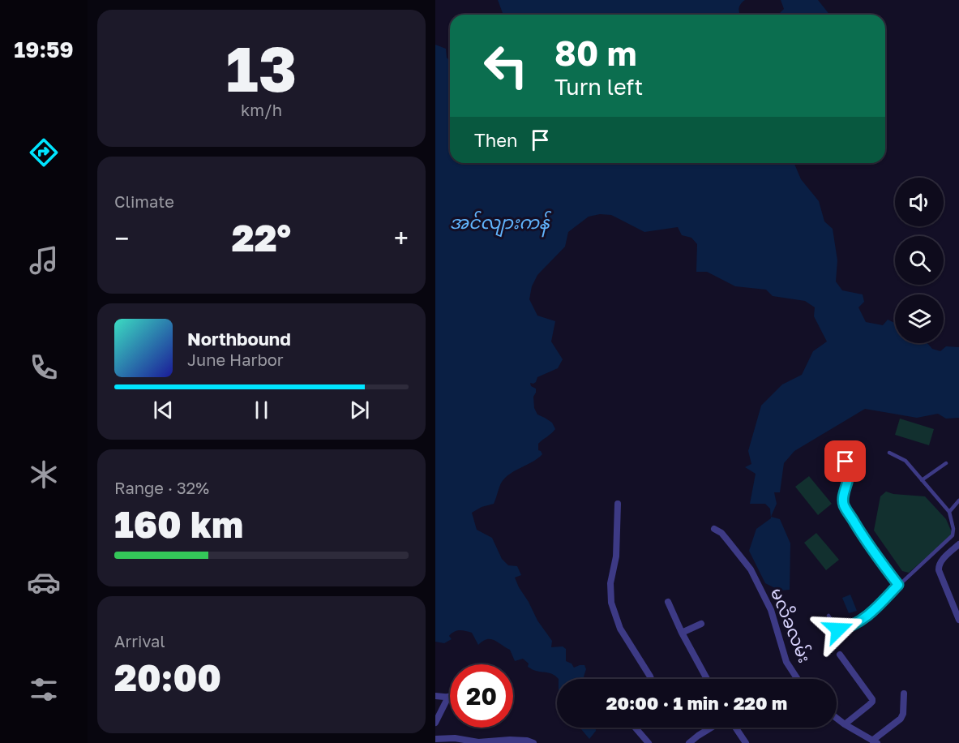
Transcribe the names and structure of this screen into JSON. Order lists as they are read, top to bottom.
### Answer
{
  "streets": {
    "street": ["မလိခလမ်း"]
  },
  "water": ["အင်လျားကန်"],
  "page": {
    "tabs": "19:59",
    "tile": [
      ["13", "km/h"],
      "Climate",
      ["Range · 32%", "160 km"],
      ["Arrival", "20:00"]
    ],
    "turn": ["80 m", "Turn left"],
    "then": "Then",
    "heat": ["−", "22°", "+"],
    "song": ["Northbound", "June Harbor"],
    "limit": "20",
    "trip": "20:00 · 1 min · 220 m"
  }
}
